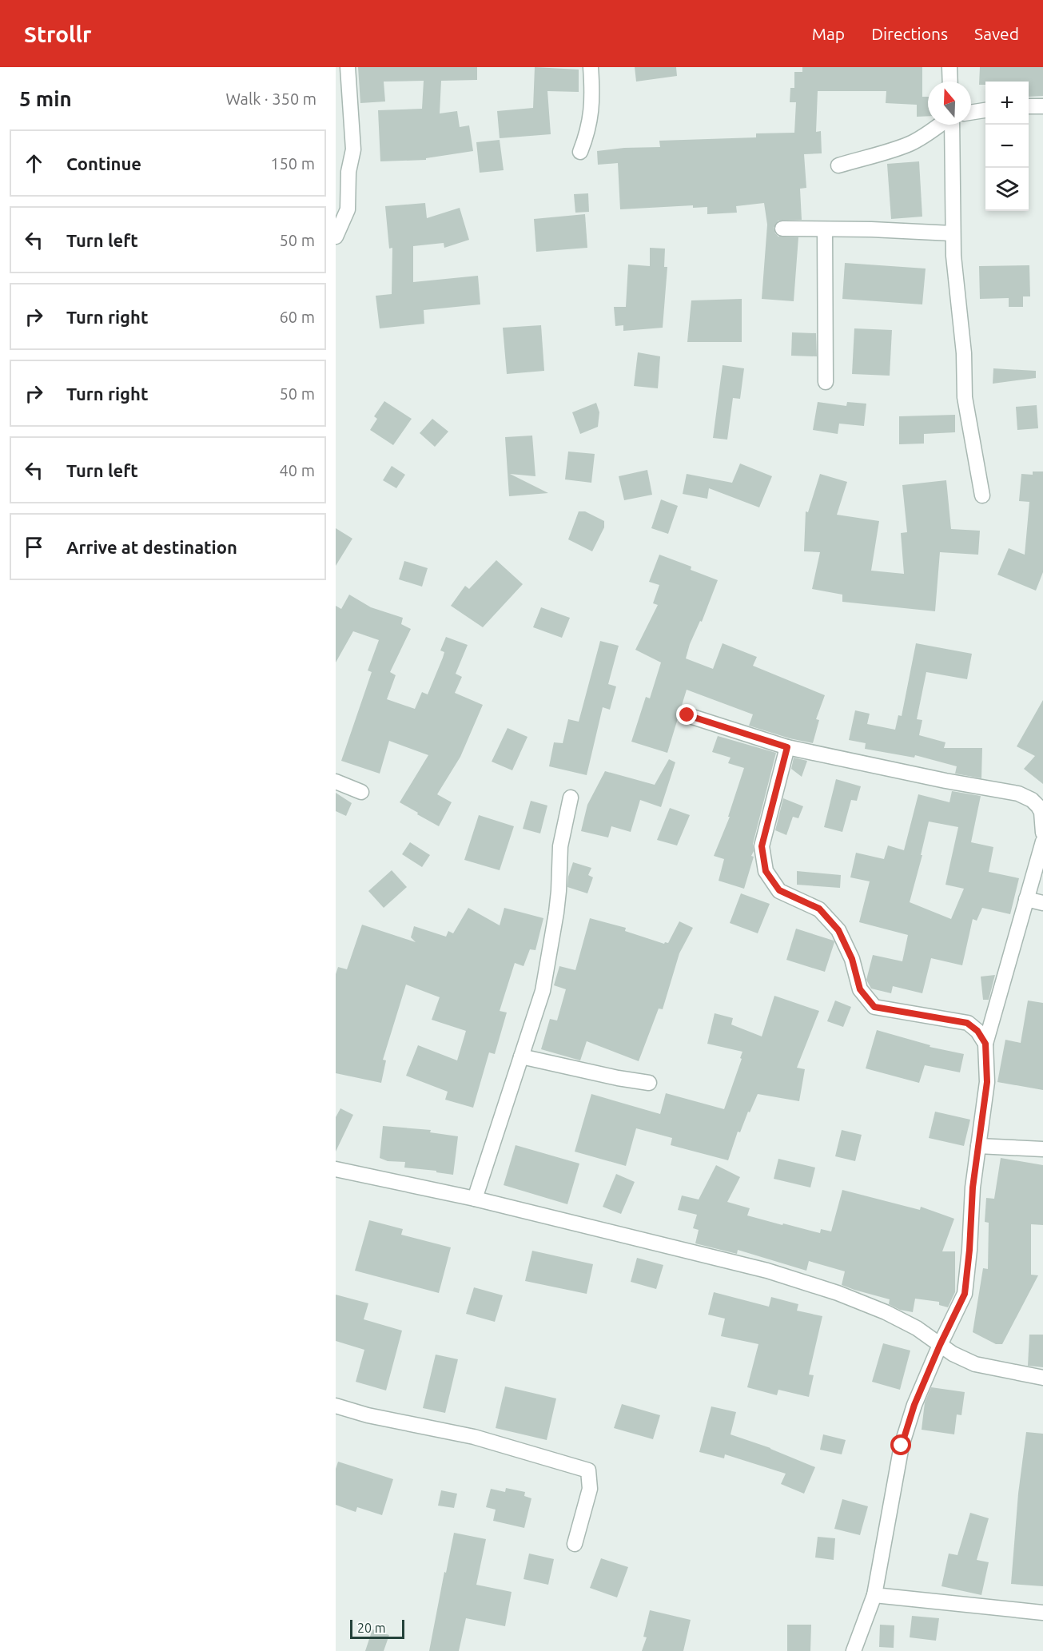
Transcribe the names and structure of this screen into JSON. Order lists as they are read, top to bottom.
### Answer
{
  "scale_bar": "20 m",
  "north": "top",
  "page": {
    "header": "Strollr",
    "nav": ["Map", "Directions", "Saved"],
    "heading": ["5 min", "Walk · 350 m"],
    "map_buttons": ["+", "−"],
    "list": [
      ["Continue", "150 m"],
      ["Turn left", "50 m"],
      ["Turn right", "60 m"],
      ["Turn right", "50 m"],
      ["Turn left", "40 m"],
      "Arrive at destination"
    ],
    "scale": "20 m"
  }
}
